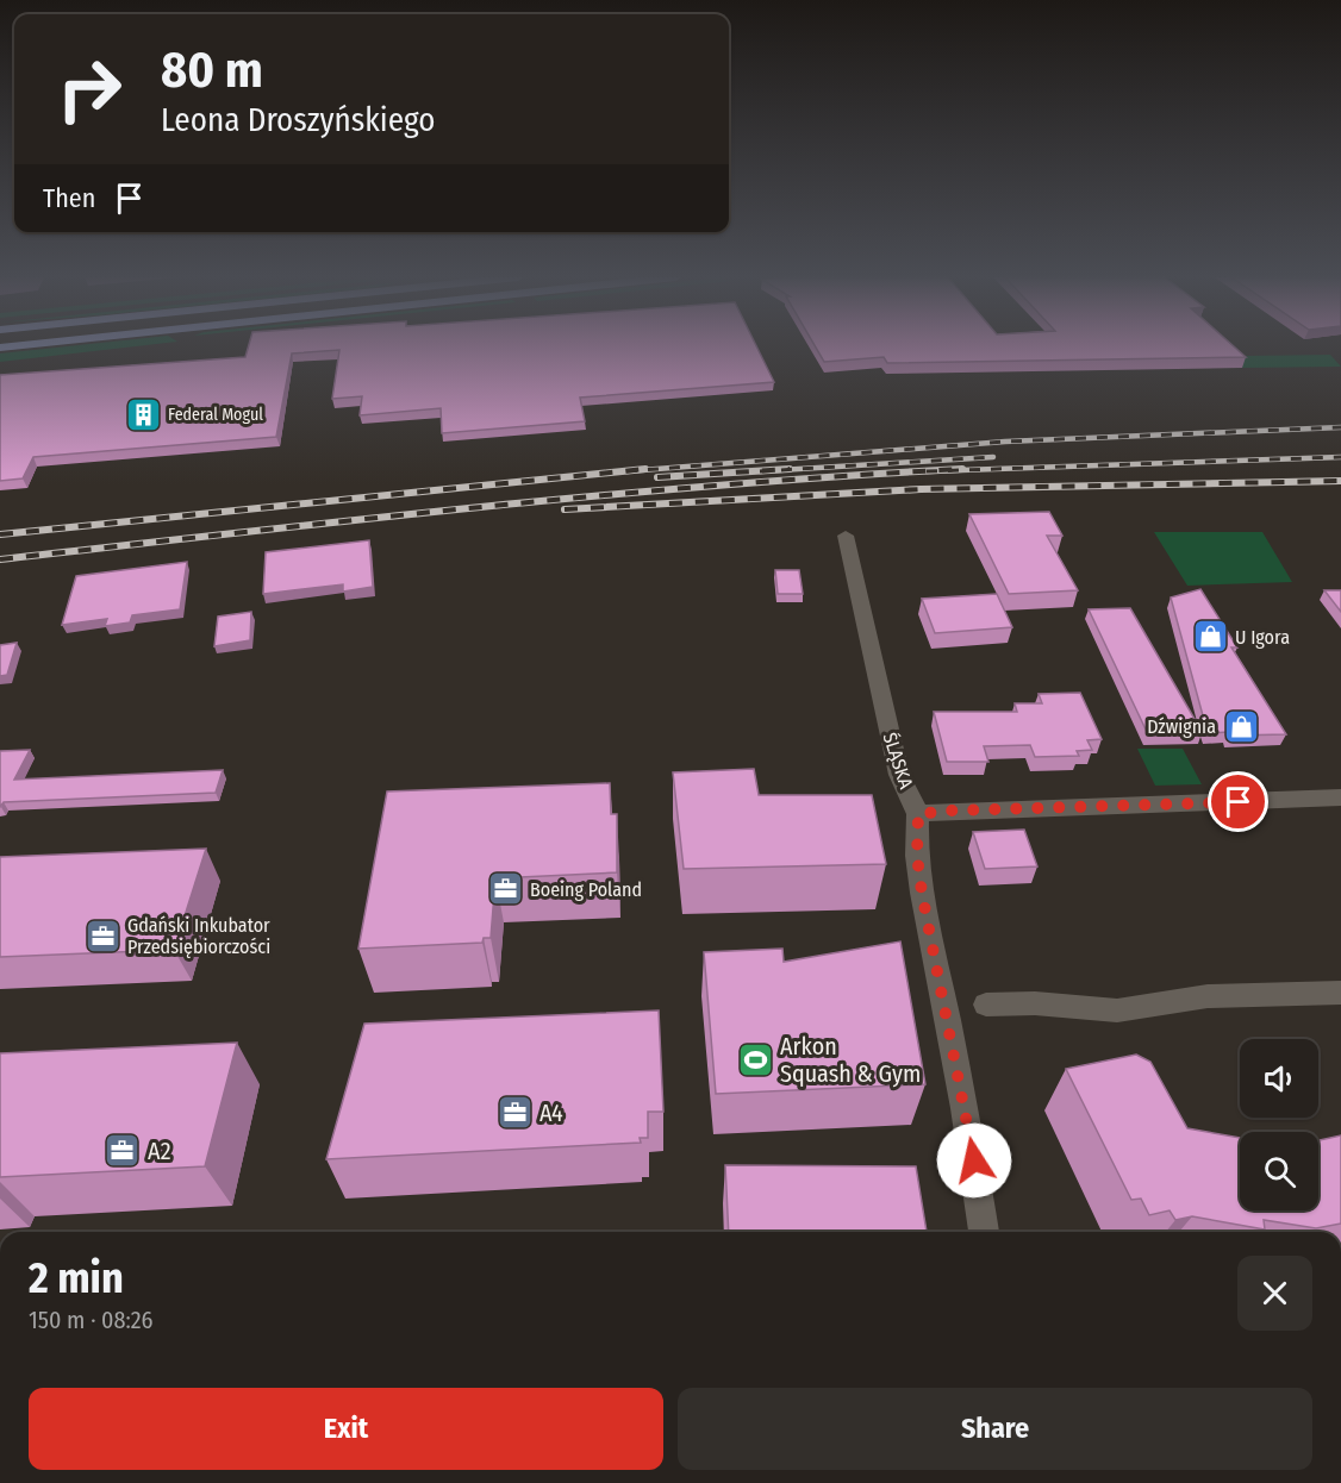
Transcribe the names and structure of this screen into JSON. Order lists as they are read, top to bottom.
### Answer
{
  "streets": {
    "street": ["ŚLĄSKA"]
  },
  "places": {
    "building": ["Federal Mogul"],
    "shop": ["U Igora", "Dźwignia"],
    "office": [
      "Boeing Poland",
      "Gdański Inkubator Przedsiębiorczości",
      "A4",
      "A2"
    ],
    "sports": ["Arkon Squash & Gym"]
  },
  "page": {
    "turn": ["80 m", "Leona Droszyńskiego"],
    "then": "Then",
    "heading": ["2 min", "150 m · 08:26"],
    "buttons": ["Exit", "Share"]
  }
}
